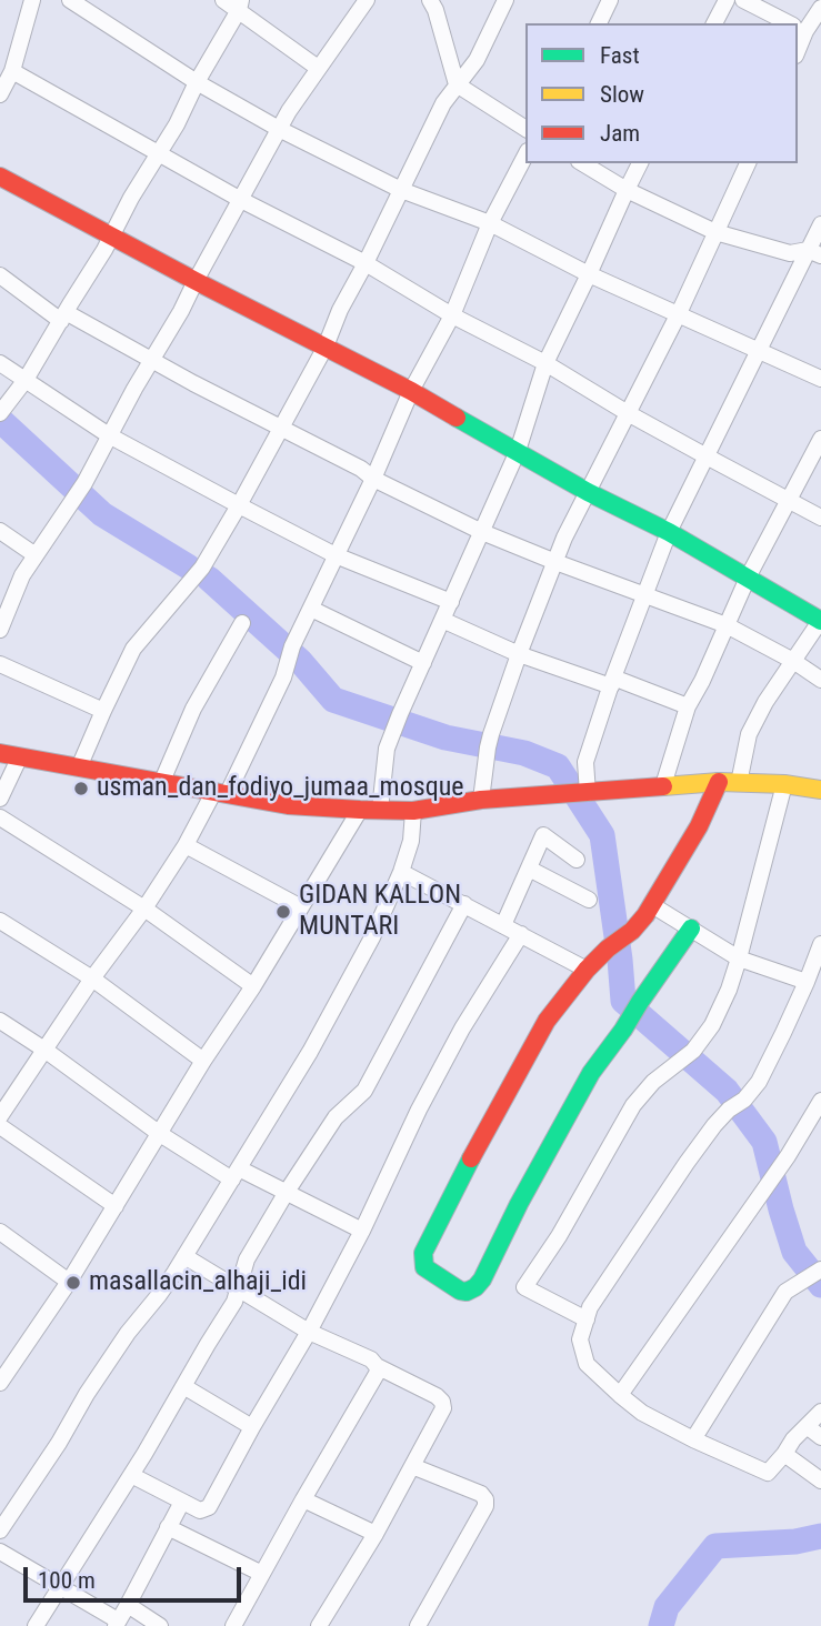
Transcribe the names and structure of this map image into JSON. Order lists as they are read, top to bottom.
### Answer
{
  "places": ["usman_dan_fodiyo_jumaa_mosque", "GIDAN KALLON MUNTARI", "masallacin_alhaji_idi"],
  "legend": ["Fast", "Slow", "Jam"],
  "scale_bar": "100 m"
}
